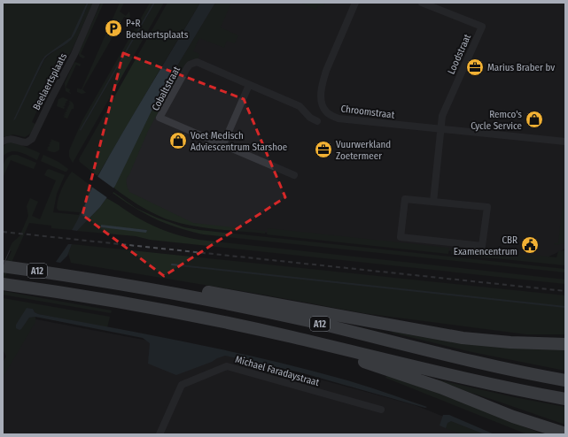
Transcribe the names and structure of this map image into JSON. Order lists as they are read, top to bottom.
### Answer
{
  "streets": {
    "highway": ["A12"],
    "street": [
      "Loodstraat",
      "Beelaertsplaats",
      "Cobaltstraat",
      "Chroomstraat",
      "Michael Faradaystraat"
    ]
  },
  "crossings": [
    ["Loodstraat", "Chroomstraat"]
  ],
  "places": {
    "parking": ["P+R Beelaertsplaats"],
    "office": ["Marius Braber bv", "Vuurwerkland Zoetermeer"],
    "shop": ["Remco's Cycle Service", "Voet Medisch Adviescentrum Starshoe"],
    "public building": ["CBR Examencentrum"]
  }
}
